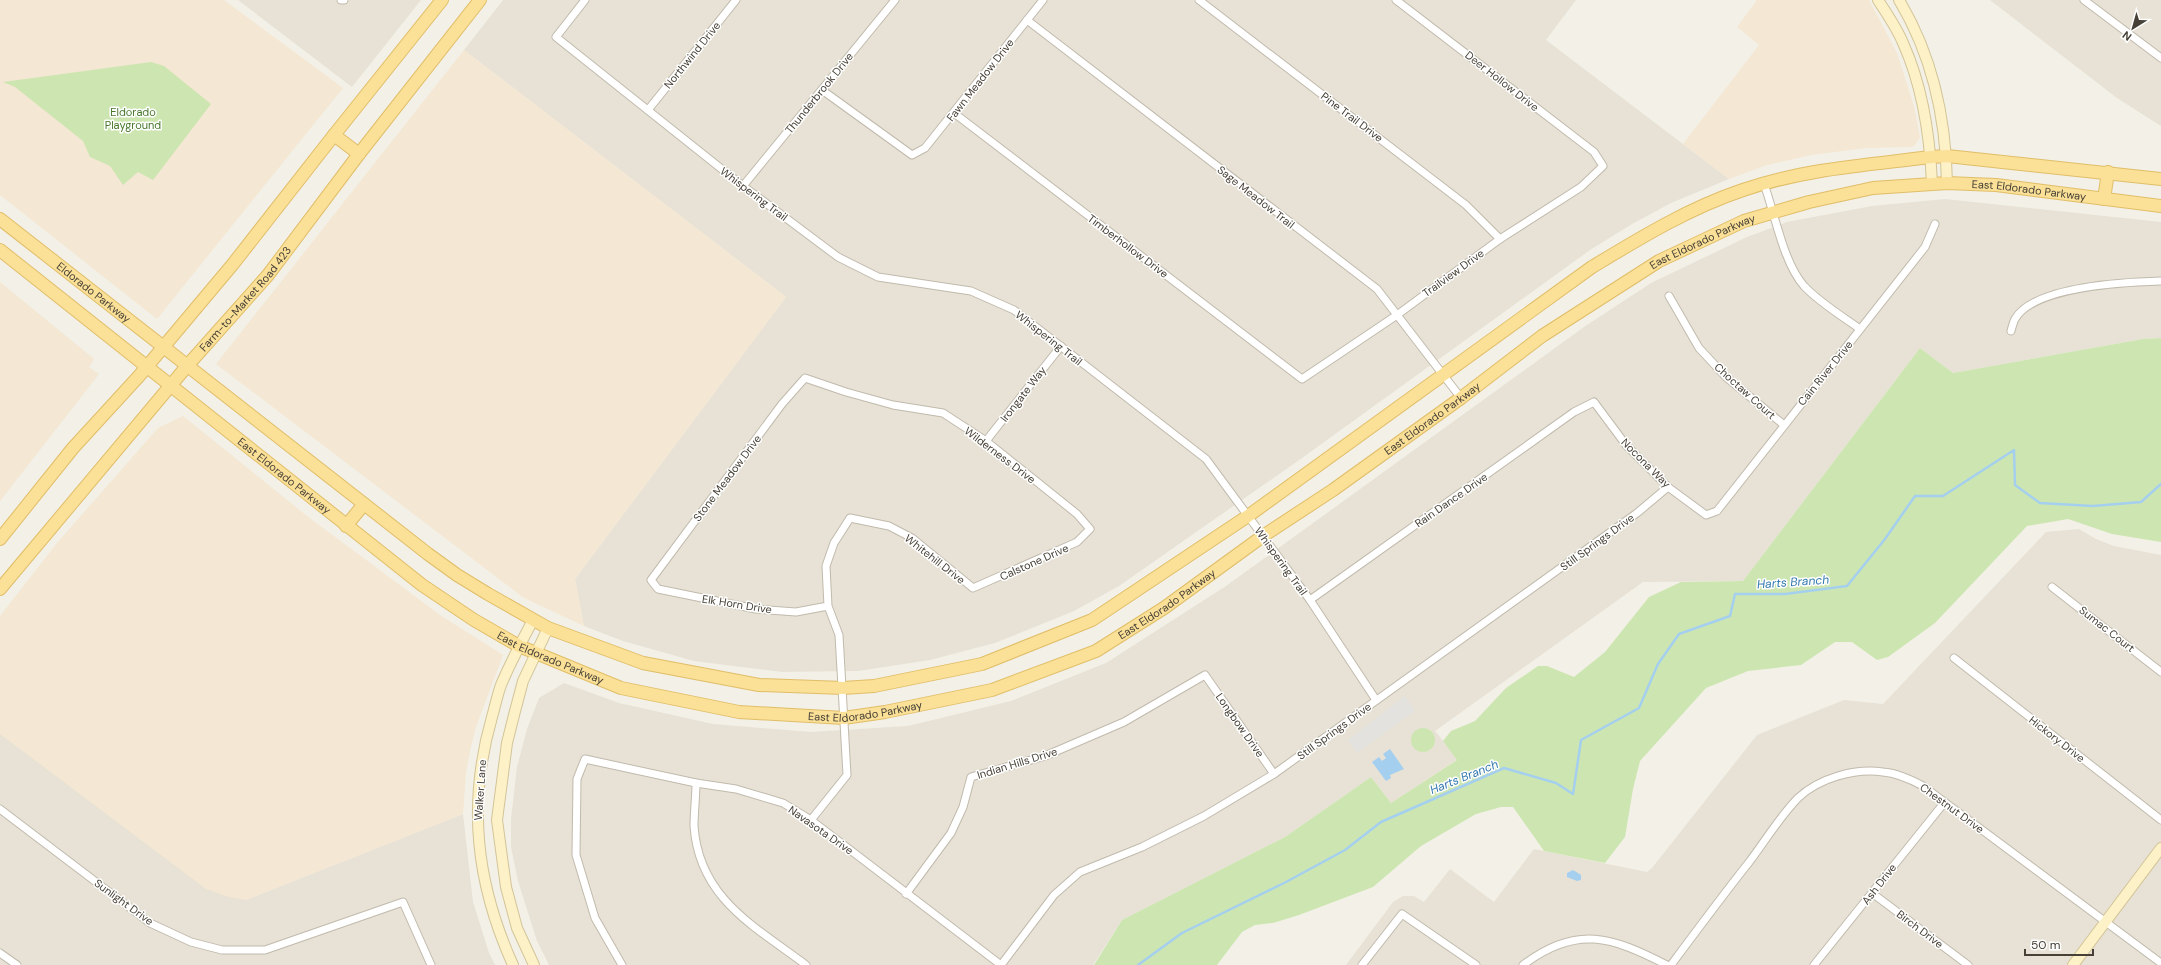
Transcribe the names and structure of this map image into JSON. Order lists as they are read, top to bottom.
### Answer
{
  "streets": {
    "main road": ["East Eldorado Parkway", "Eldorado Parkway", "Farm-to-Market Road 423"],
    "street": [
      "Northwind Drive",
      "Fawn Meadow Drive",
      "Deer Hollow Drive",
      "Thunderbrook Drive",
      "Pine Trail Drive",
      "Whispering Trail",
      "Sage Meadow Trail",
      "Timberhollow Drive",
      "Trailview Drive",
      "Cain River Drive",
      "Choctaw Court",
      "Irongate Way",
      "Wilderness Drive",
      "Nocona Way",
      "Stone Meadow Drive",
      "Rain Dance Drive",
      "Still Springs Drive",
      "Whitehill Drive",
      "Calstone Drive",
      "Elk Horn Drive",
      "Sumac Court",
      "Longbow Drive",
      "Hickory Drive",
      "Indian Hills Drive",
      "Walker Lane",
      "Chestnut Drive",
      "Navasota Drive",
      "Ash Drive",
      "Sunlight Drive",
      "Birch Drive"
    ]
  },
  "crossings": [
    ["Northwind Drive", "Whispering Trail"],
    ["Fawn Meadow Drive", "Thunderbrook Drive"],
    ["Fawn Meadow Drive", "Sage Meadow Trail"],
    ["Fawn Meadow Drive", "Timberhollow Drive"],
    ["Deer Hollow Drive", "Trailview Drive"],
    ["Thunderbrook Drive", "Whispering Trail"],
    ["Pine Trail Drive", "Trailview Drive"],
    ["East Eldorado Parkway", "Whispering Trail"],
    ["East Eldorado Parkway", "Sage Meadow Trail"],
    ["East Eldorado Parkway", "Eldorado Parkway"],
    ["East Eldorado Parkway", "Farm-to-Market Road 423"],
    ["East Eldorado Parkway", "Walker Lane"],
    ["Whispering Trail", "Irongate Way"],
    ["Whispering Trail", "Rain Dance Drive"],
    ["Whispering Trail", "Still Springs Drive"],
    ["Sage Meadow Trail", "Trailview Drive"],
    ["Timberhollow Drive", "Trailview Drive"],
    ["Eldorado Parkway", "Farm-to-Market Road 423"],
    ["Cain River Drive", "Choctaw Court"],
    ["Cain River Drive", "Nocona Way"],
    ["Irongate Way", "Wilderness Drive"],
    ["Wilderness Drive", "Stone Meadow Drive"],
    ["Wilderness Drive", "Calstone Drive"],
    ["Nocona Way", "Rain Dance Drive"],
    ["Nocona Way", "Still Springs Drive"],
    ["Stone Meadow Drive", "Elk Horn Drive"],
    ["Still Springs Drive", "Longbow Drive"],
    ["Still Springs Drive", "Navasota Drive"],
    ["Whitehill Drive", "Calstone Drive"],
    ["Whitehill Drive", "Elk Horn Drive"],
    ["Longbow Drive", "Indian Hills Drive"],
    ["Indian Hills Drive", "Navasota Drive"],
    ["Chestnut Drive", "Ash Drive"],
    ["Ash Drive", "Birch Drive"]
  ],
  "water": ["Harts Branch"],
  "parks": ["Eldorado Playground"],
  "scale_bar": "50 m",
  "north": "bottom left"
}
